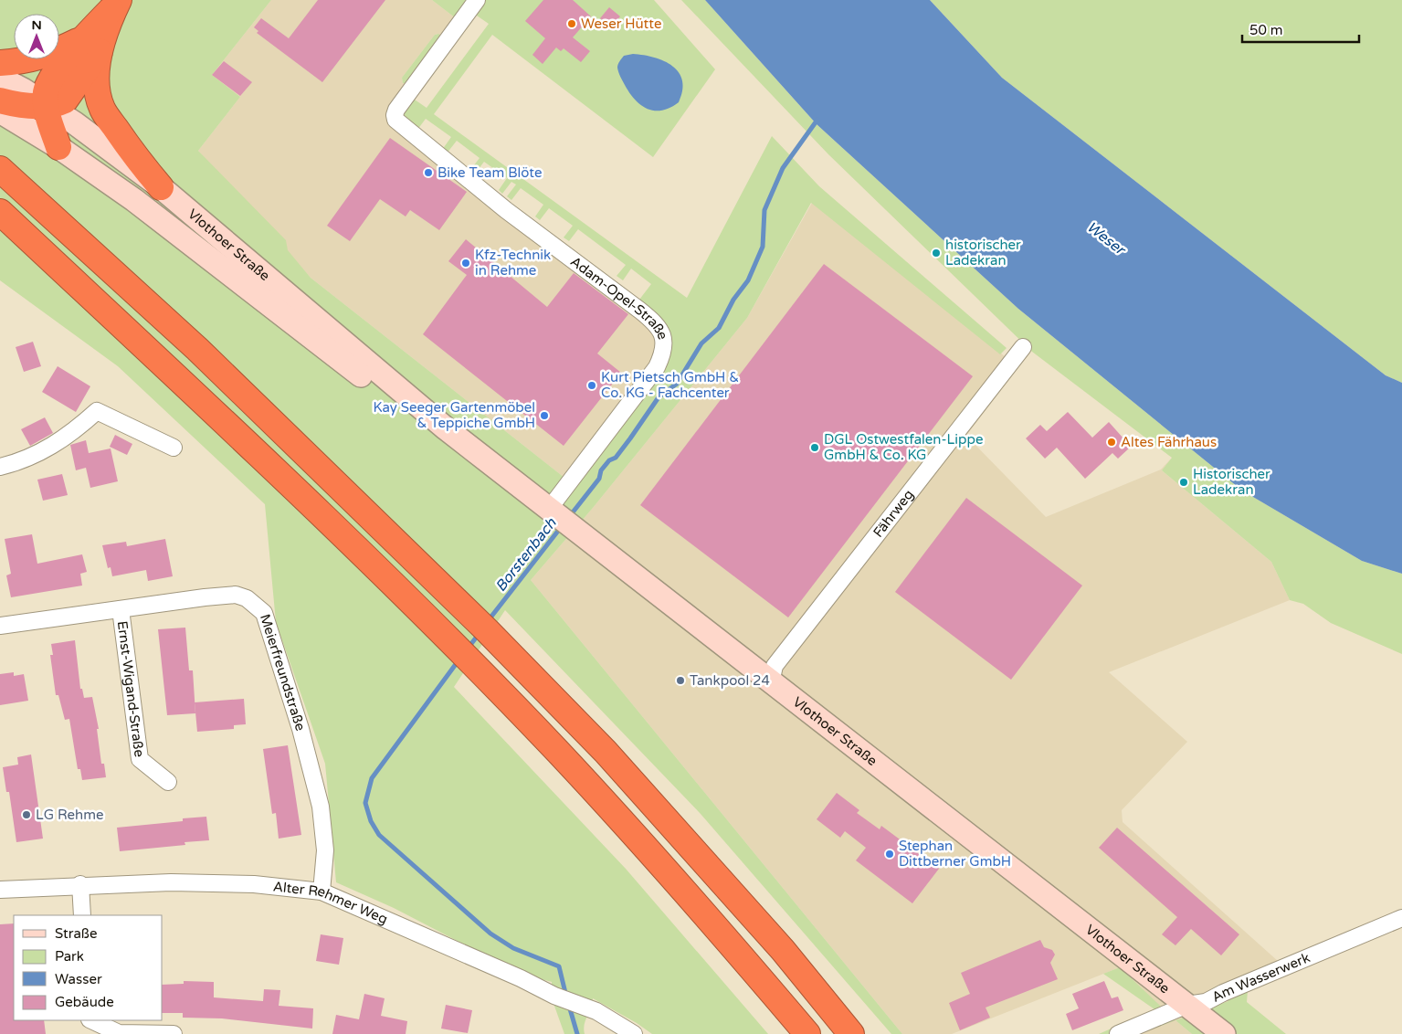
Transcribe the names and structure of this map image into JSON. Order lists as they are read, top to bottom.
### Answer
{
  "streets": {
    "main road": ["Vlothoer Straße"],
    "street": [
      "Adam-Opel-Straße",
      "Fährweg",
      "Meierfreundstraße",
      "Ernst-Wigand-Straße",
      "Alter Rehmer Weg",
      "Am Wasserwerk"
    ]
  },
  "crossings": [
    ["Vlothoer Straße", "Adam-Opel-Straße"],
    ["Vlothoer Straße", "Fährweg"],
    ["Vlothoer Straße", "Am Wasserwerk"],
    ["Meierfreundstraße", "Ernst-Wigand-Straße"],
    ["Meierfreundstraße", "Alter Rehmer Weg"]
  ],
  "water": ["Weser", "Borstenbach"],
  "places": [
    "Weser Hütte",
    "Bike Team Blöte",
    "historischer Ladekran",
    "Kfz-Technik in Rehme",
    "Kurt Pietsch GmbH & Co. KG - Fachcenter",
    "Kay Seeger Gartenmöbel & Teppiche GmbH",
    "Altes Fährhaus",
    "DGL Ostwestfalen-Lippe GmbH & Co. KG",
    "Historischer Ladekran",
    "Tankpool 24",
    "LG Rehme",
    "Stephan Dittberner GmbH"
  ],
  "legend": [
    "Straße",
    "Park",
    "Wasser",
    "Gebäude"
  ],
  "scale_bar": "50 m",
  "north": "top"
}
